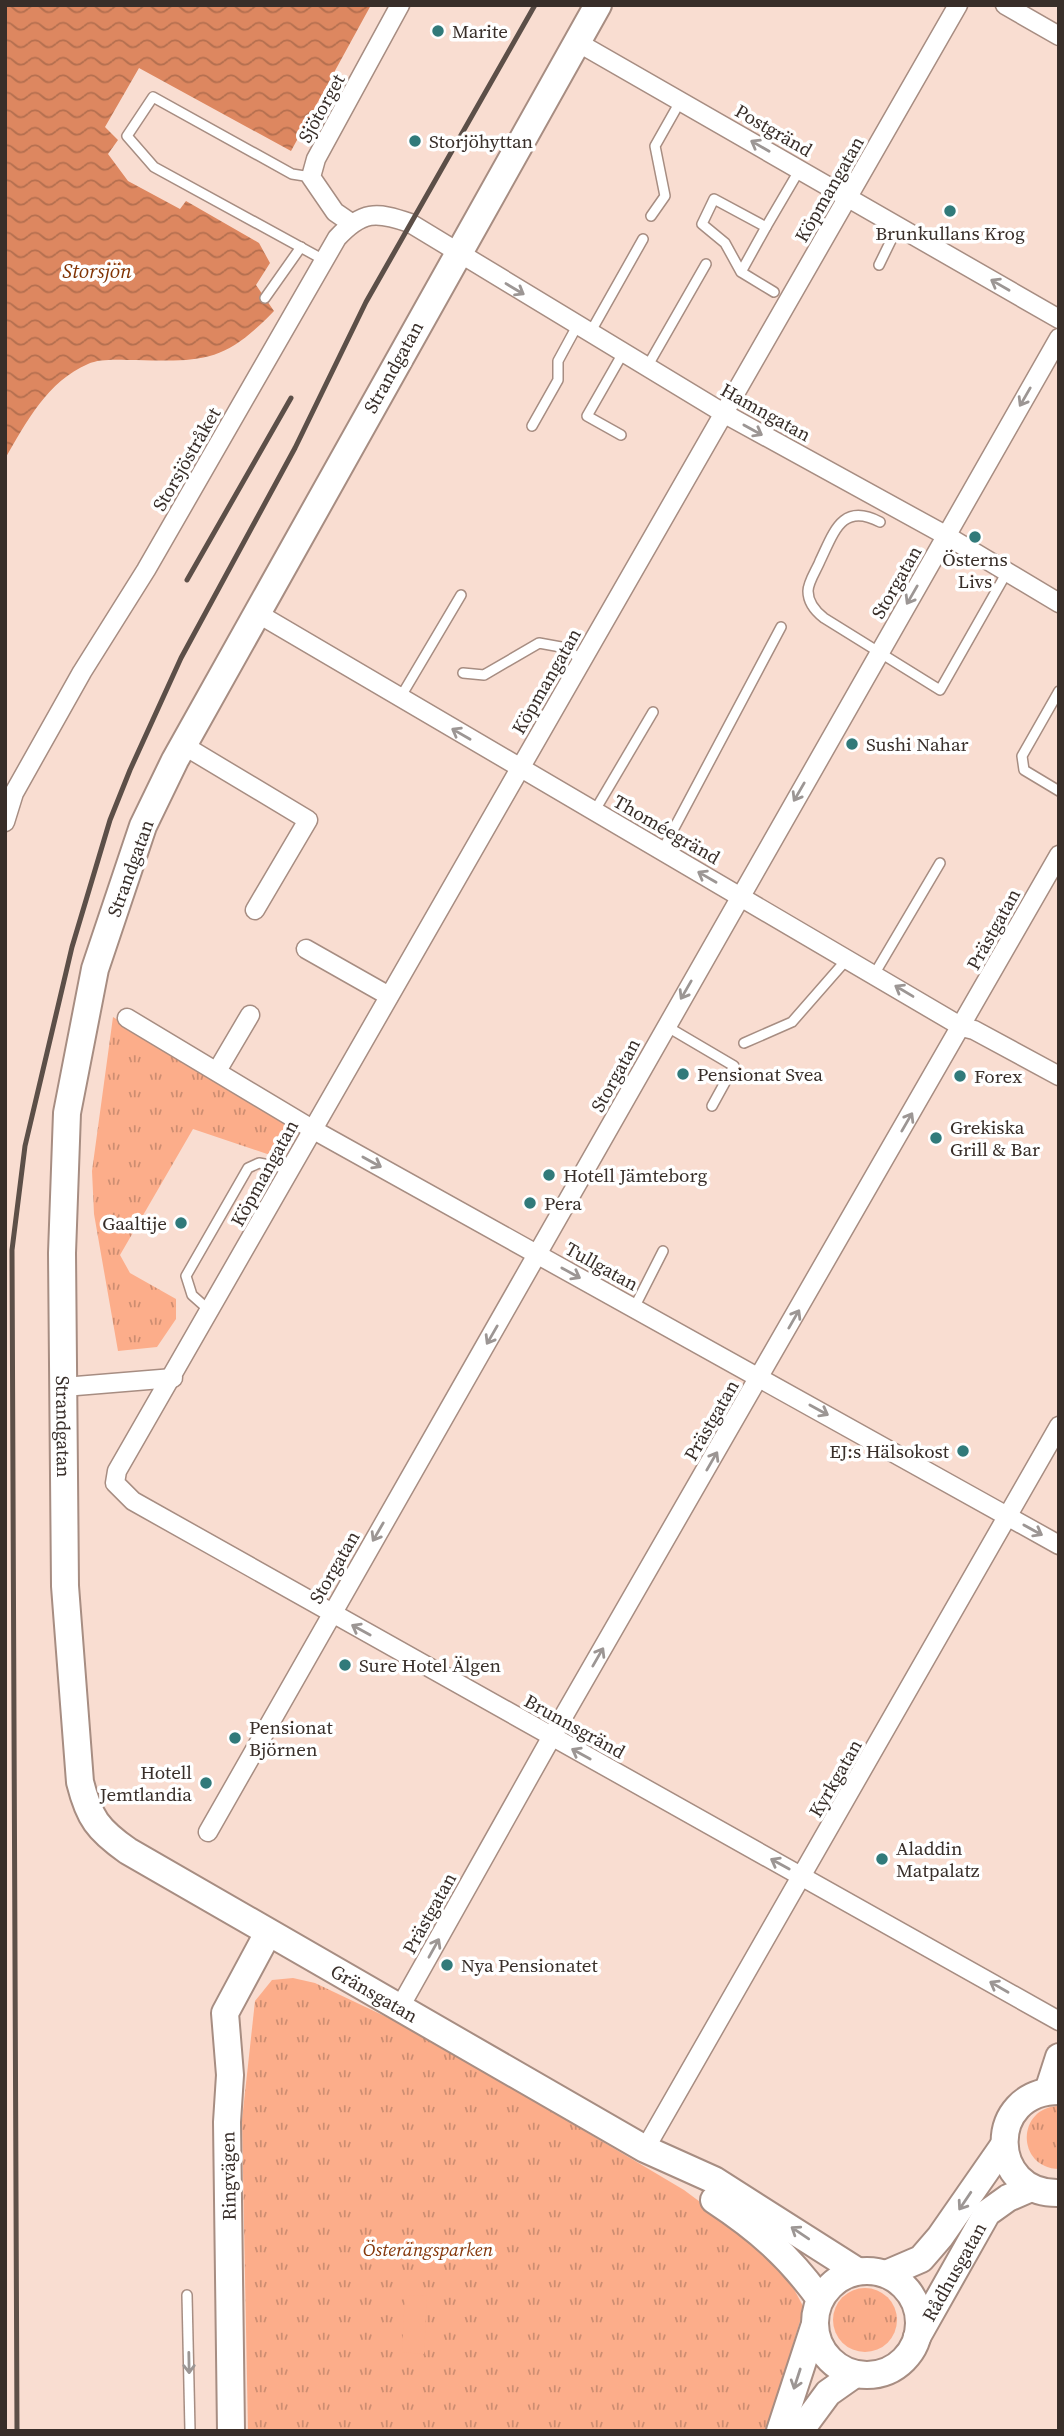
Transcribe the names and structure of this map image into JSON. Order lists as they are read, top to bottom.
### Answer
{
  "streets": {
    "main road": [
      "Strandgatan",
      "Gränsgatan",
      "Ringvägen",
      "Rådhusgatan"
    ],
    "street": [
      "Sjötorget",
      "Postgränd",
      "Köpmangatan",
      "Hamngatan",
      "Storsjöstråket",
      "Storgatan",
      "Thoméegränd",
      "Prästgatan",
      "Tullgatan",
      "Brunnsgränd",
      "Kyrkgatan"
    ]
  },
  "crossings": [
    ["Postgränd", "Köpmangatan"],
    ["Postgränd", "Strandgatan"],
    ["Köpmangatan", "Hamngatan"],
    ["Köpmangatan", "Thoméegränd"],
    ["Köpmangatan", "Tullgatan"],
    ["Köpmangatan", "Brunnsgränd"],
    ["Strandgatan", "Hamngatan"],
    ["Strandgatan", "Thoméegränd"],
    ["Strandgatan", "Gränsgatan"],
    ["Hamngatan", "Storgatan"],
    ["Storgatan", "Thoméegränd"],
    ["Storgatan", "Tullgatan"],
    ["Storgatan", "Brunnsgränd"],
    ["Thoméegränd", "Prästgatan"],
    ["Prästgatan", "Tullgatan"],
    ["Prästgatan", "Brunnsgränd"],
    ["Prästgatan", "Gränsgatan"],
    ["Tullgatan", "Kyrkgatan"],
    ["Brunnsgränd", "Kyrkgatan"],
    ["Kyrkgatan", "Gränsgatan"],
    ["Gränsgatan", "Ringvägen"],
    ["Gränsgatan", "Rådhusgatan"]
  ],
  "one_way": [
    "Postgränd",
    "Hamngatan",
    "Storgatan",
    "Thoméegränd",
    "Prästgatan",
    "Tullgatan",
    "Brunnsgränd"
  ],
  "water": ["Storsjön"],
  "parks": ["Österängsparken"],
  "places": [
    "Marite",
    "Storjöhyttan",
    "Brunkullans Krog",
    "Österns Livs",
    "Sushi Nahar",
    "Pensionat Svea",
    "Forex",
    "Grekiska Grill & Bar",
    "Hotell Jämteborg",
    "Pera",
    "Gaaltije",
    "EJ:s Hälsokost",
    "Sure Hotel Älgen",
    "Pensionat Björnen",
    "Hotell Jemtlandia",
    "Aladdin Matpalatz",
    "Nya Pensionatet"
  ]
}
